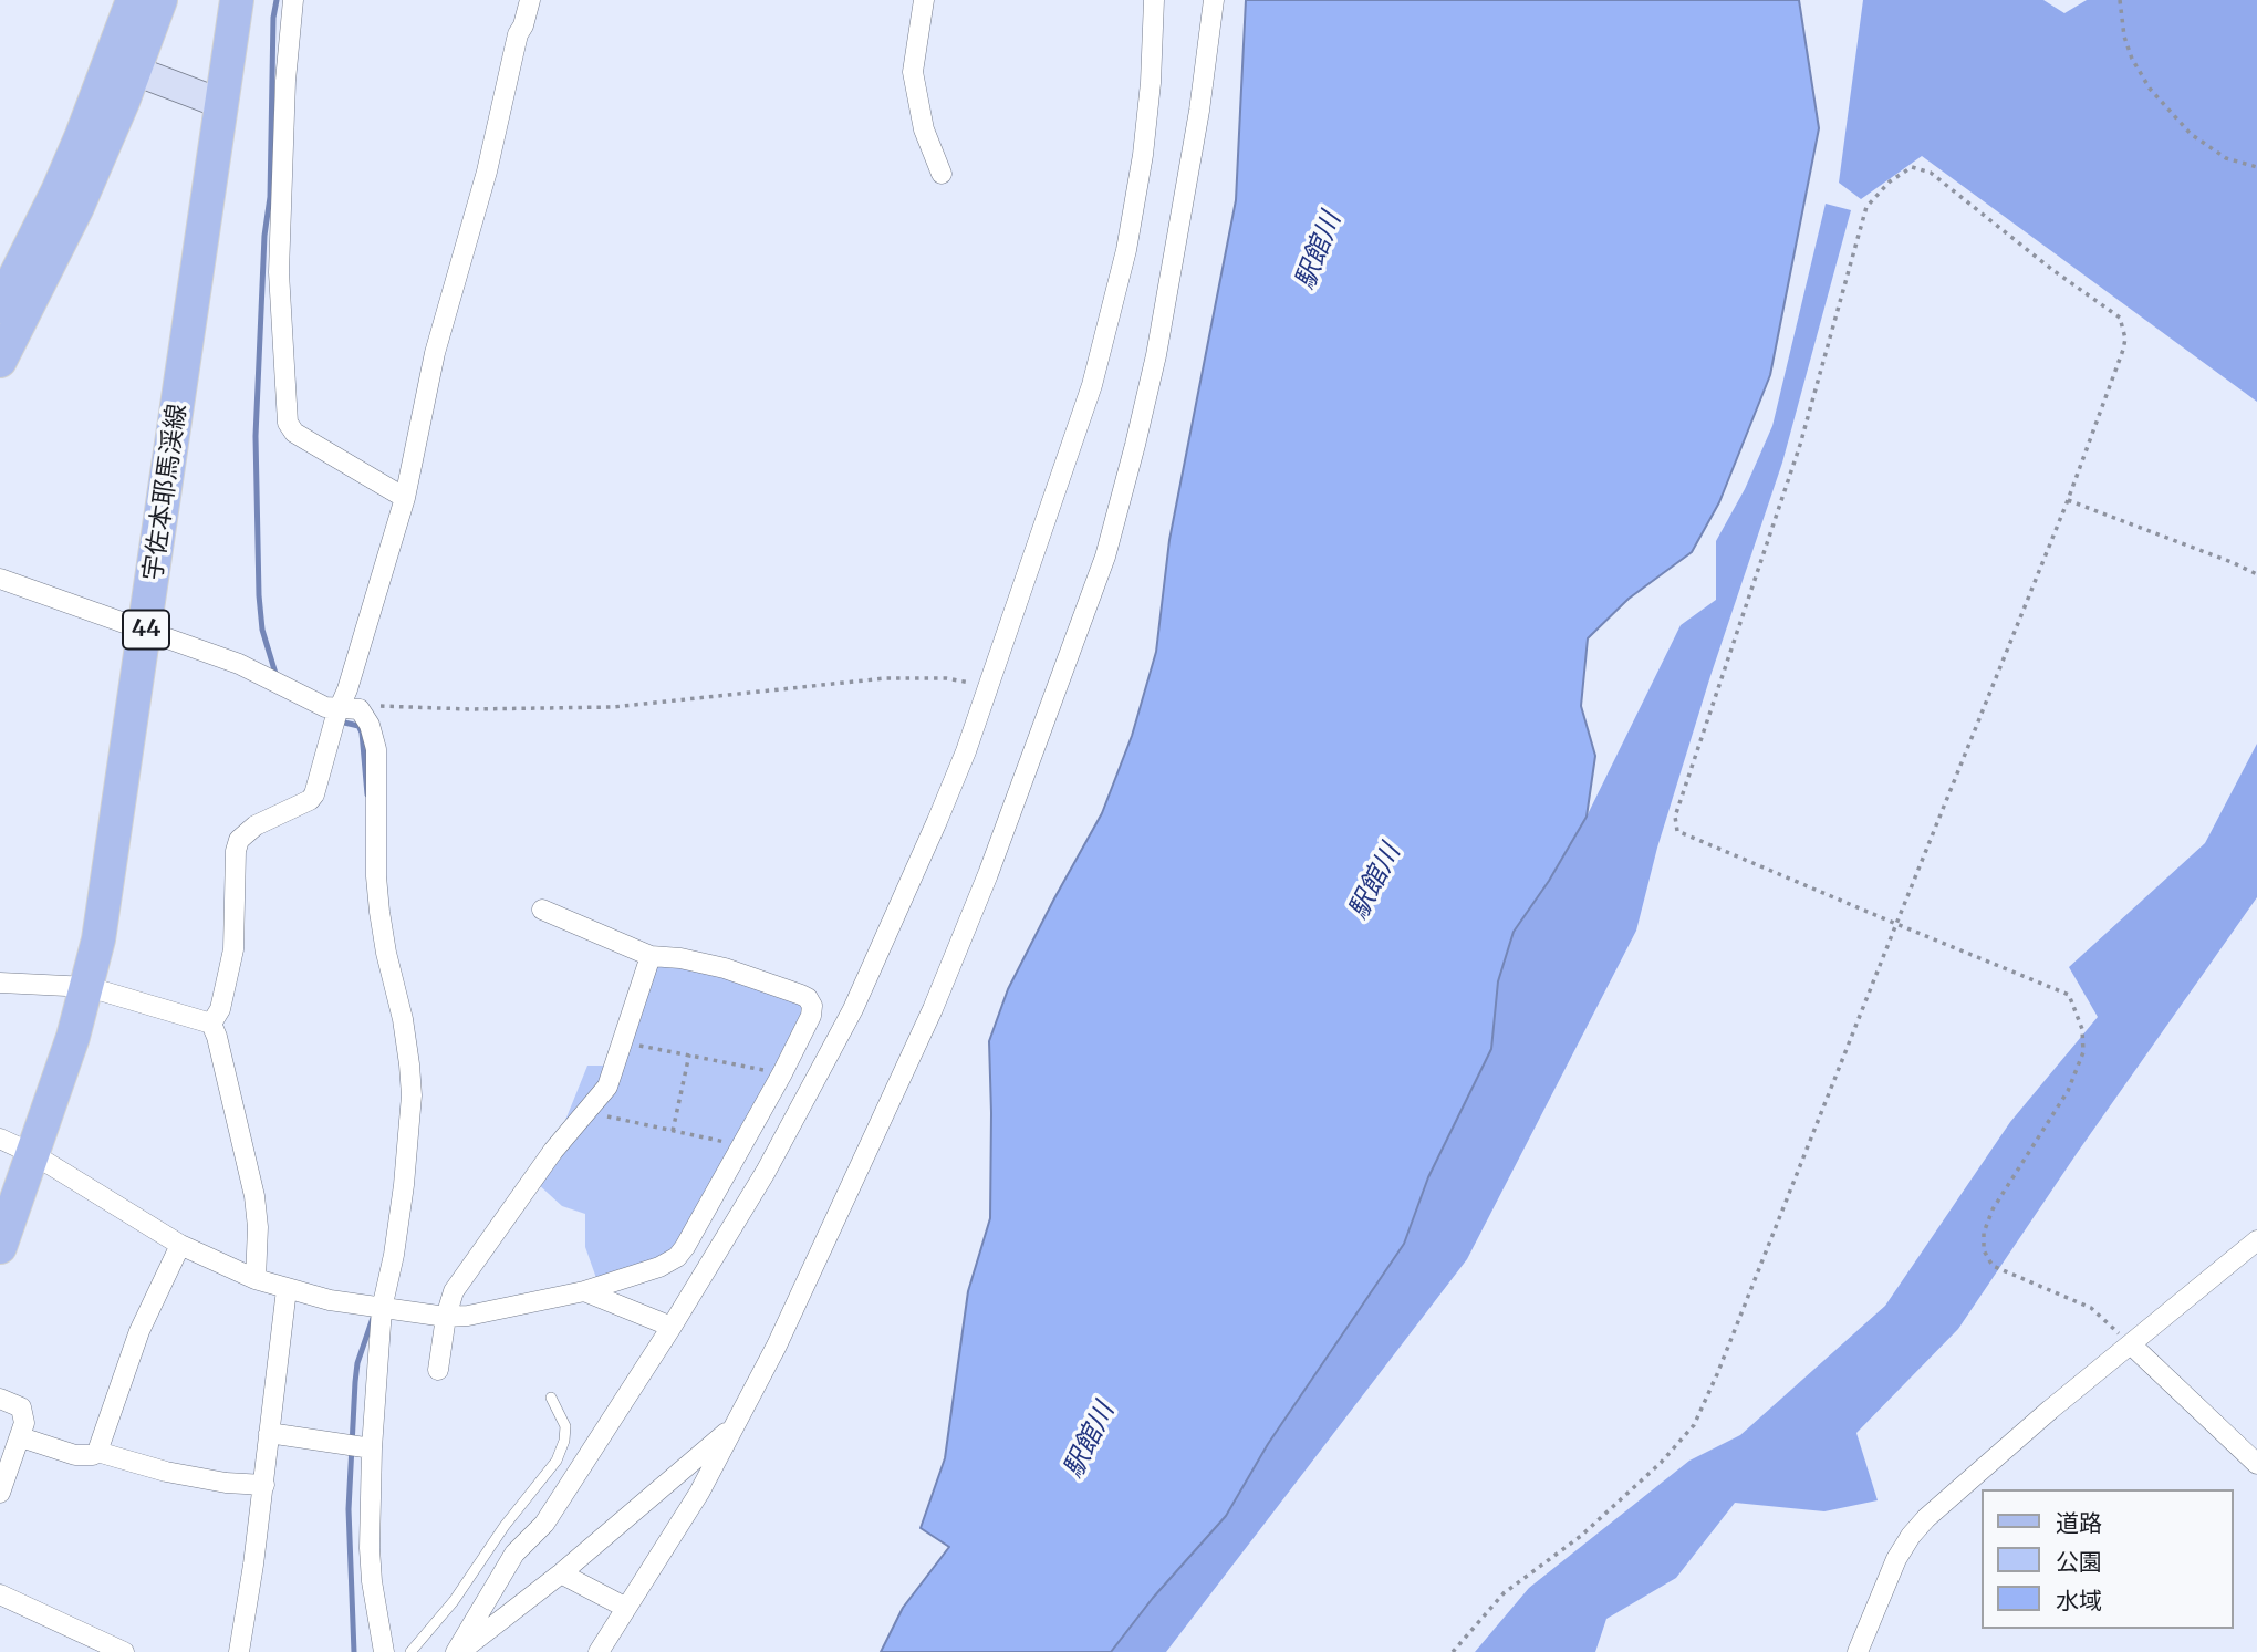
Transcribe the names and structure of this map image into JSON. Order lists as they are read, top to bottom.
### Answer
{
  "streets": {
    "main road": ["宇佐本耶馬渓線", "44"]
  },
  "water": ["駅館川"],
  "legend": ["道路", "公園", "水域"]
}
